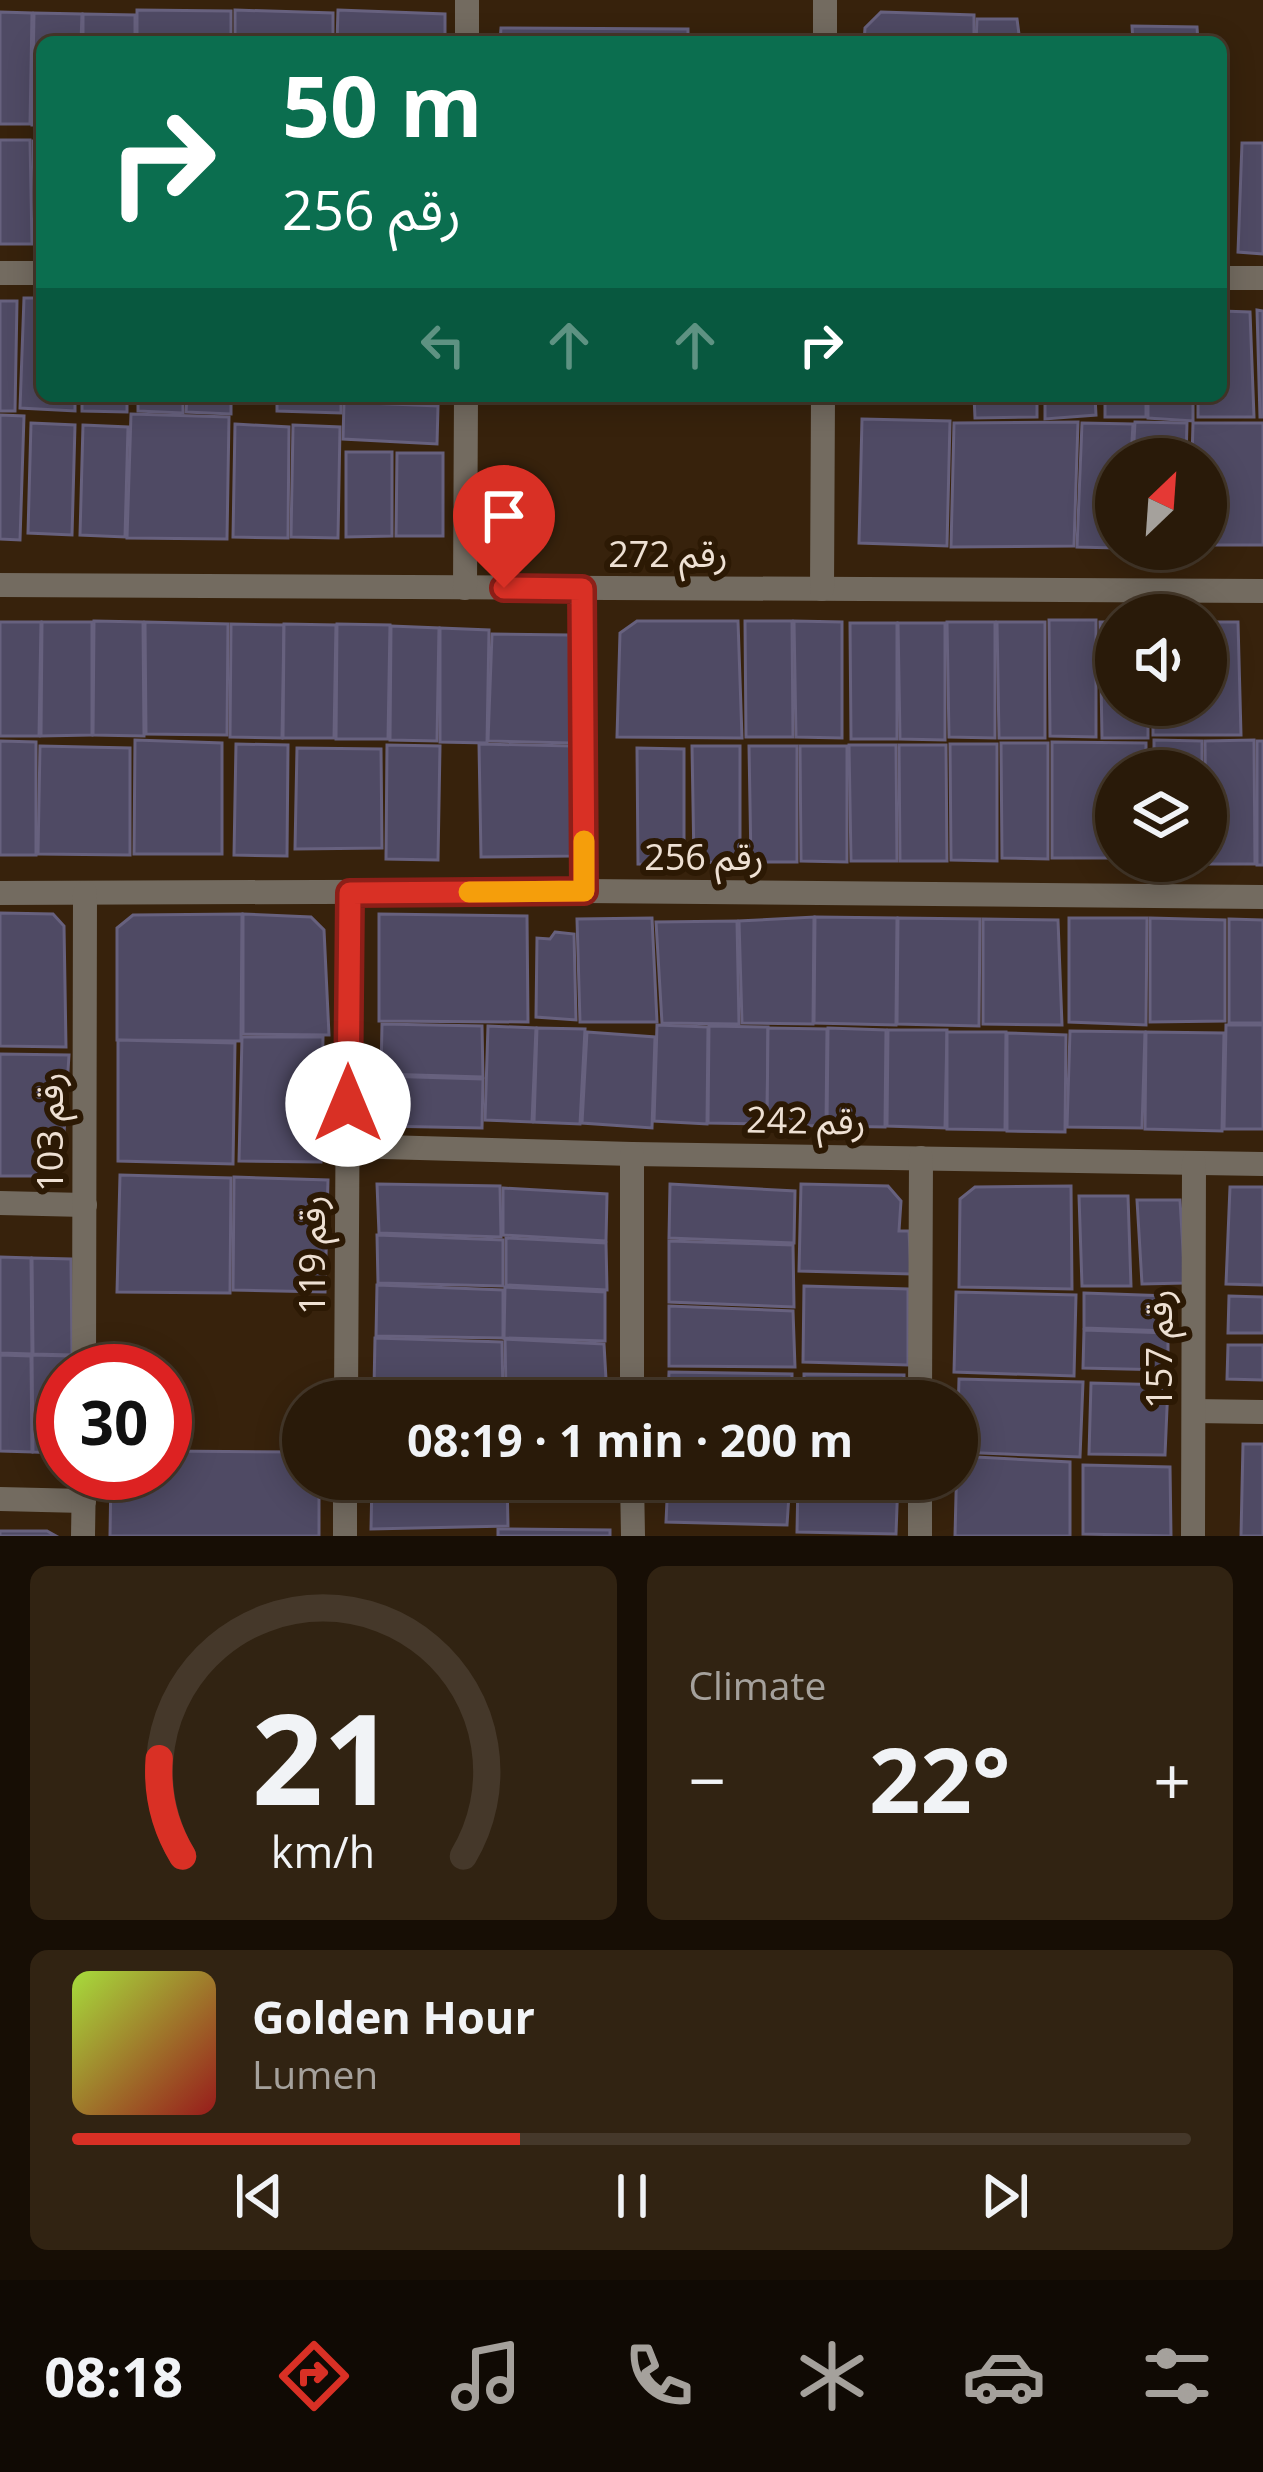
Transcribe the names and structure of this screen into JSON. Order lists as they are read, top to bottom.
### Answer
{
  "streets": {
    "street": [
      "رقم 272",
      "رقم 256",
      "رقم 242",
      "رقم 103",
      "رقم 119",
      "رقم 157"
    ]
  },
  "crossings": [
    ["رقم 256", "رقم 103"],
    ["رقم 256", "رقم 119"],
    ["رقم 242", "رقم 119"],
    ["رقم 242", "رقم 157"]
  ],
  "north": "top right",
  "page": {
    "turn": ["50 m", "رقم 256"],
    "limit": "30",
    "trip": "08:19 · 1 min · 200 m",
    "tile": "Climate",
    "heat": ["−", "22°", "+"],
    "song": ["Golden Hour", "Lumen"],
    "tabs": "08:18",
    "gauge": ["21", "km/h"]
  }
}
